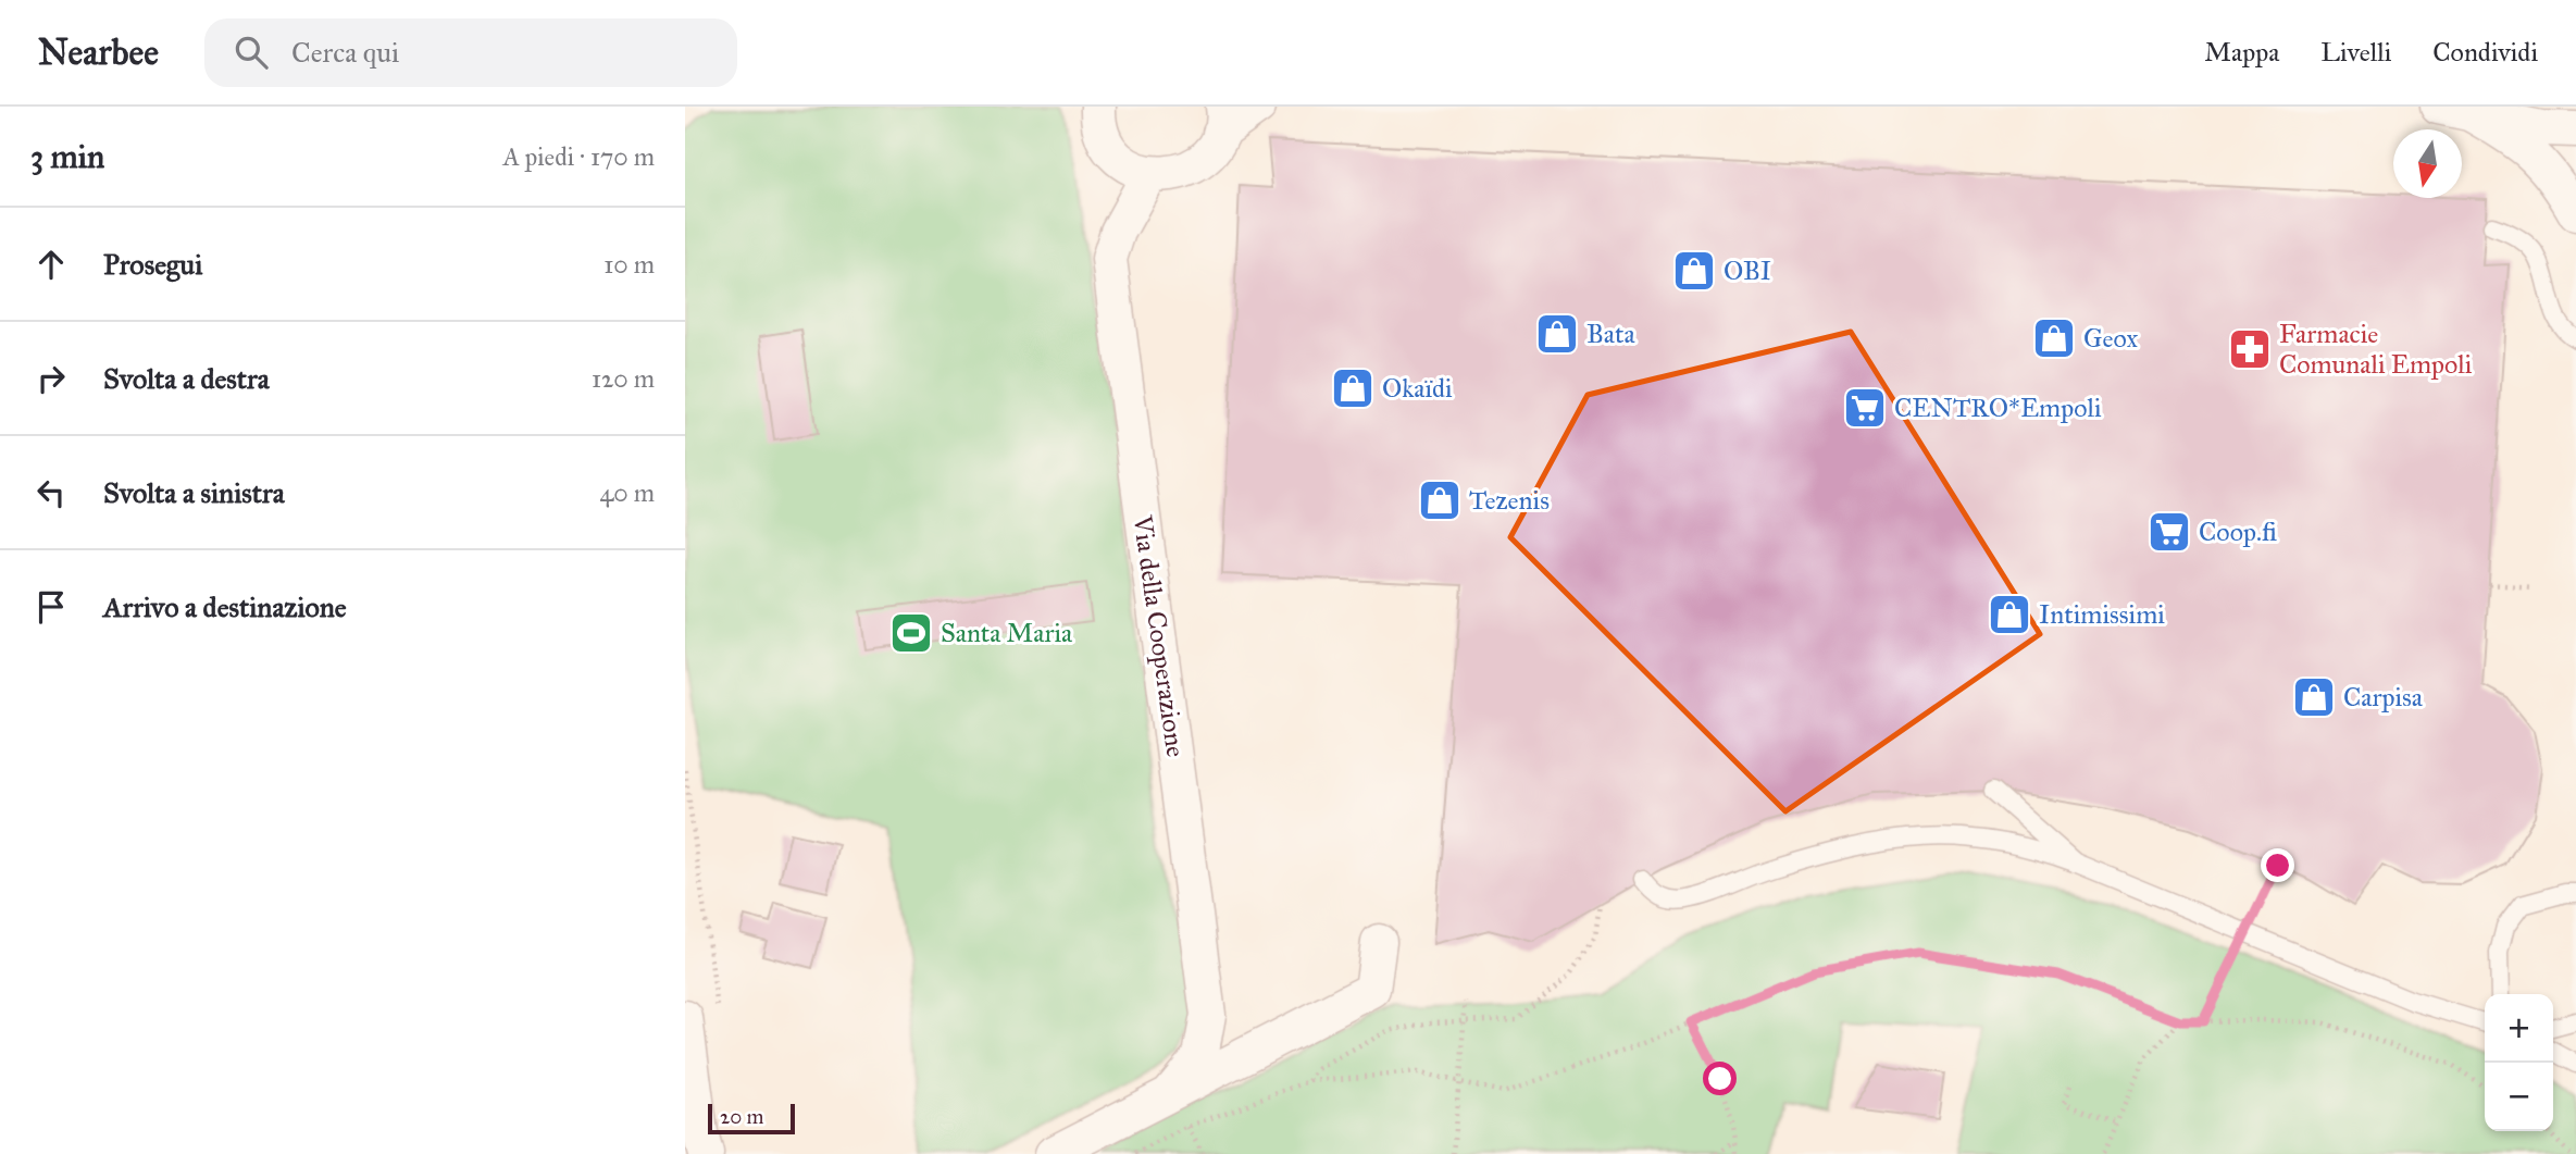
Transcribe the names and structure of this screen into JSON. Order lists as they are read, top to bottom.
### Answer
{
  "streets": {
    "street": ["Via della Cooperazione"]
  },
  "places": {
    "shop": [
      "OBI",
      "Bata",
      "Geox",
      "Okaïdi",
      "Tezenis",
      "Intimissimi",
      "Carpisa"
    ],
    "pharmacy": ["Farmacie Comunali Empoli"],
    "supermarket": ["CENTRO*Empoli", "Coop.fi"],
    "sports": ["Santa Maria"]
  },
  "scale_bar": "20 m",
  "north": "bottom",
  "page": {
    "header": "Nearbee",
    "search": "Cerca qui",
    "nav": ["Mappa", "Livelli", "Condividi"],
    "heading": ["3 min", "A piedi · 170 m"],
    "list": [
      ["Prosegui", "10 m"],
      ["Svolta a destra", "120 m"],
      ["Svolta a sinistra", "40 m"],
      "Arrivo a destinazione"
    ],
    "map_buttons": ["+", "−"],
    "scale": "20 m"
  }
}
